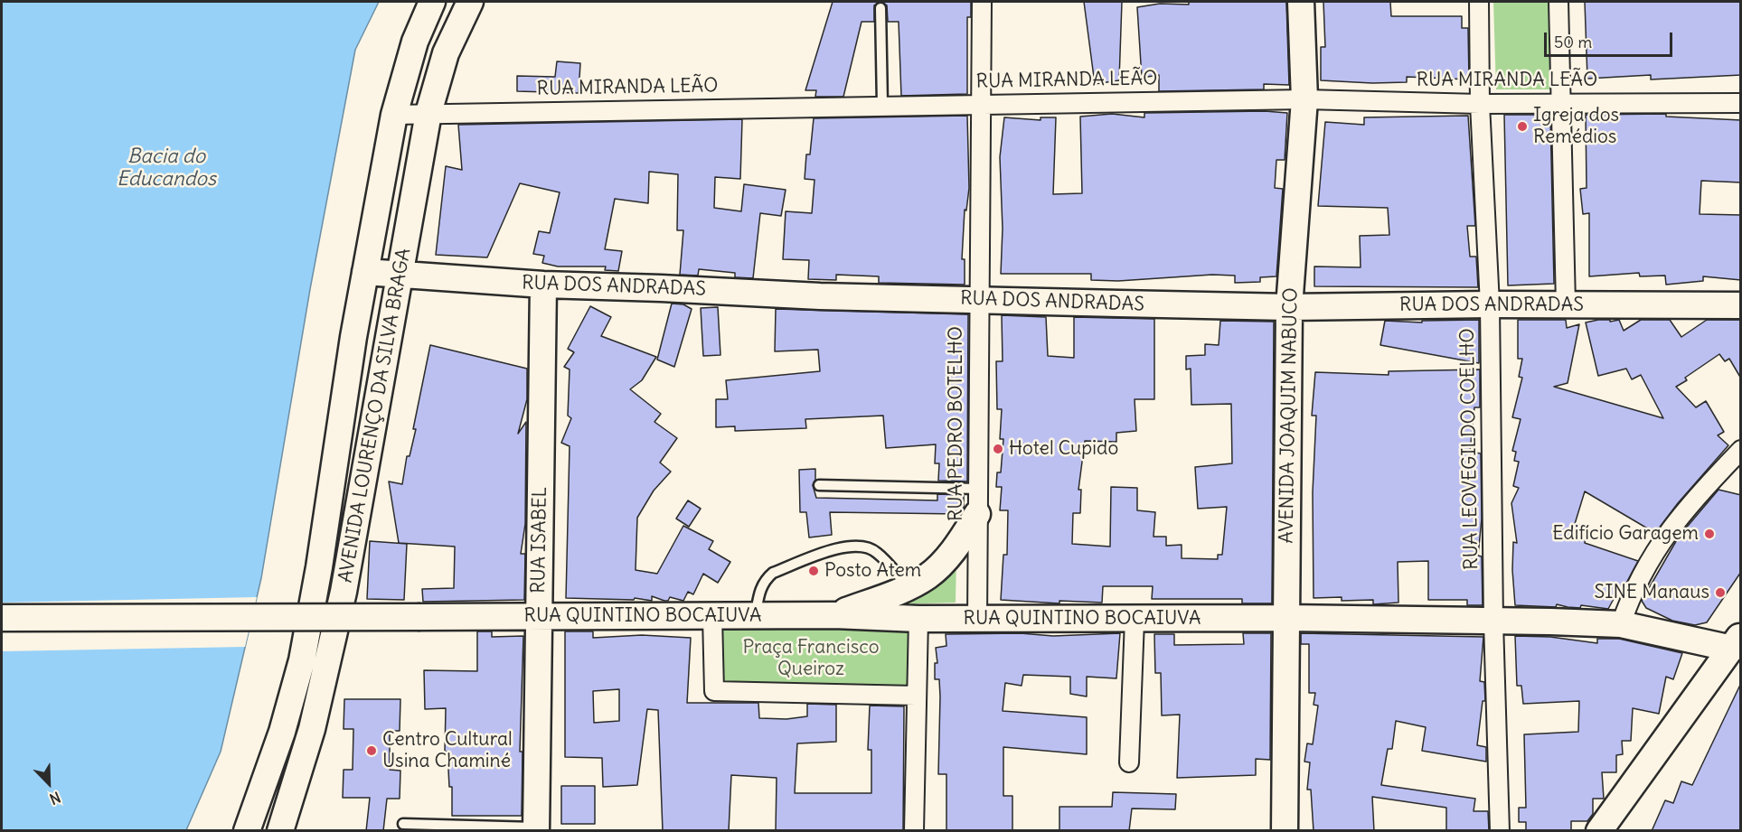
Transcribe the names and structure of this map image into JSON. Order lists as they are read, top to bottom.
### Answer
{
  "streets": {
    "street": [
      "RUA MIRANDA LEÃO",
      "RUA DOS ANDRADAS",
      "AVENIDA LOURENÇO DA SILVA BRAGA",
      "AVENIDA JOAQUIM NABUCO",
      "RUA PEDRO BOTELHO",
      "RUA LEOVEGILDO COELHO",
      "RUA ISABEL",
      "RUA QUINTINO BOCAIUVA"
    ]
  },
  "crossings": [
    ["RUA MIRANDA LEÃO", "AVENIDA LOURENÇO DA SILVA BRAGA"],
    ["RUA MIRANDA LEÃO", "AVENIDA JOAQUIM NABUCO"],
    ["RUA MIRANDA LEÃO", "RUA PEDRO BOTELHO"],
    ["RUA MIRANDA LEÃO", "RUA LEOVEGILDO COELHO"],
    ["RUA DOS ANDRADAS", "AVENIDA LOURENÇO DA SILVA BRAGA"],
    ["RUA DOS ANDRADAS", "AVENIDA JOAQUIM NABUCO"],
    ["RUA DOS ANDRADAS", "RUA PEDRO BOTELHO"],
    ["RUA DOS ANDRADAS", "RUA LEOVEGILDO COELHO"],
    ["RUA DOS ANDRADAS", "RUA ISABEL"],
    ["AVENIDA JOAQUIM NABUCO", "RUA QUINTINO BOCAIUVA"],
    ["RUA PEDRO BOTELHO", "RUA QUINTINO BOCAIUVA"],
    ["RUA LEOVEGILDO COELHO", "RUA QUINTINO BOCAIUVA"],
    ["RUA ISABEL", "RUA QUINTINO BOCAIUVA"]
  ],
  "water": ["Bacia do Educandos"],
  "parks": ["Praça Francisco Queiroz"],
  "places": [
    "Igreja dos Remédios",
    "Hotel Cupido",
    "Edifício Garagem",
    "Posto Atem",
    "SINE Manaus",
    "Centro Cultural Usina Chaminé"
  ],
  "scale_bar": "50 m",
  "north": "bottom right"
}
